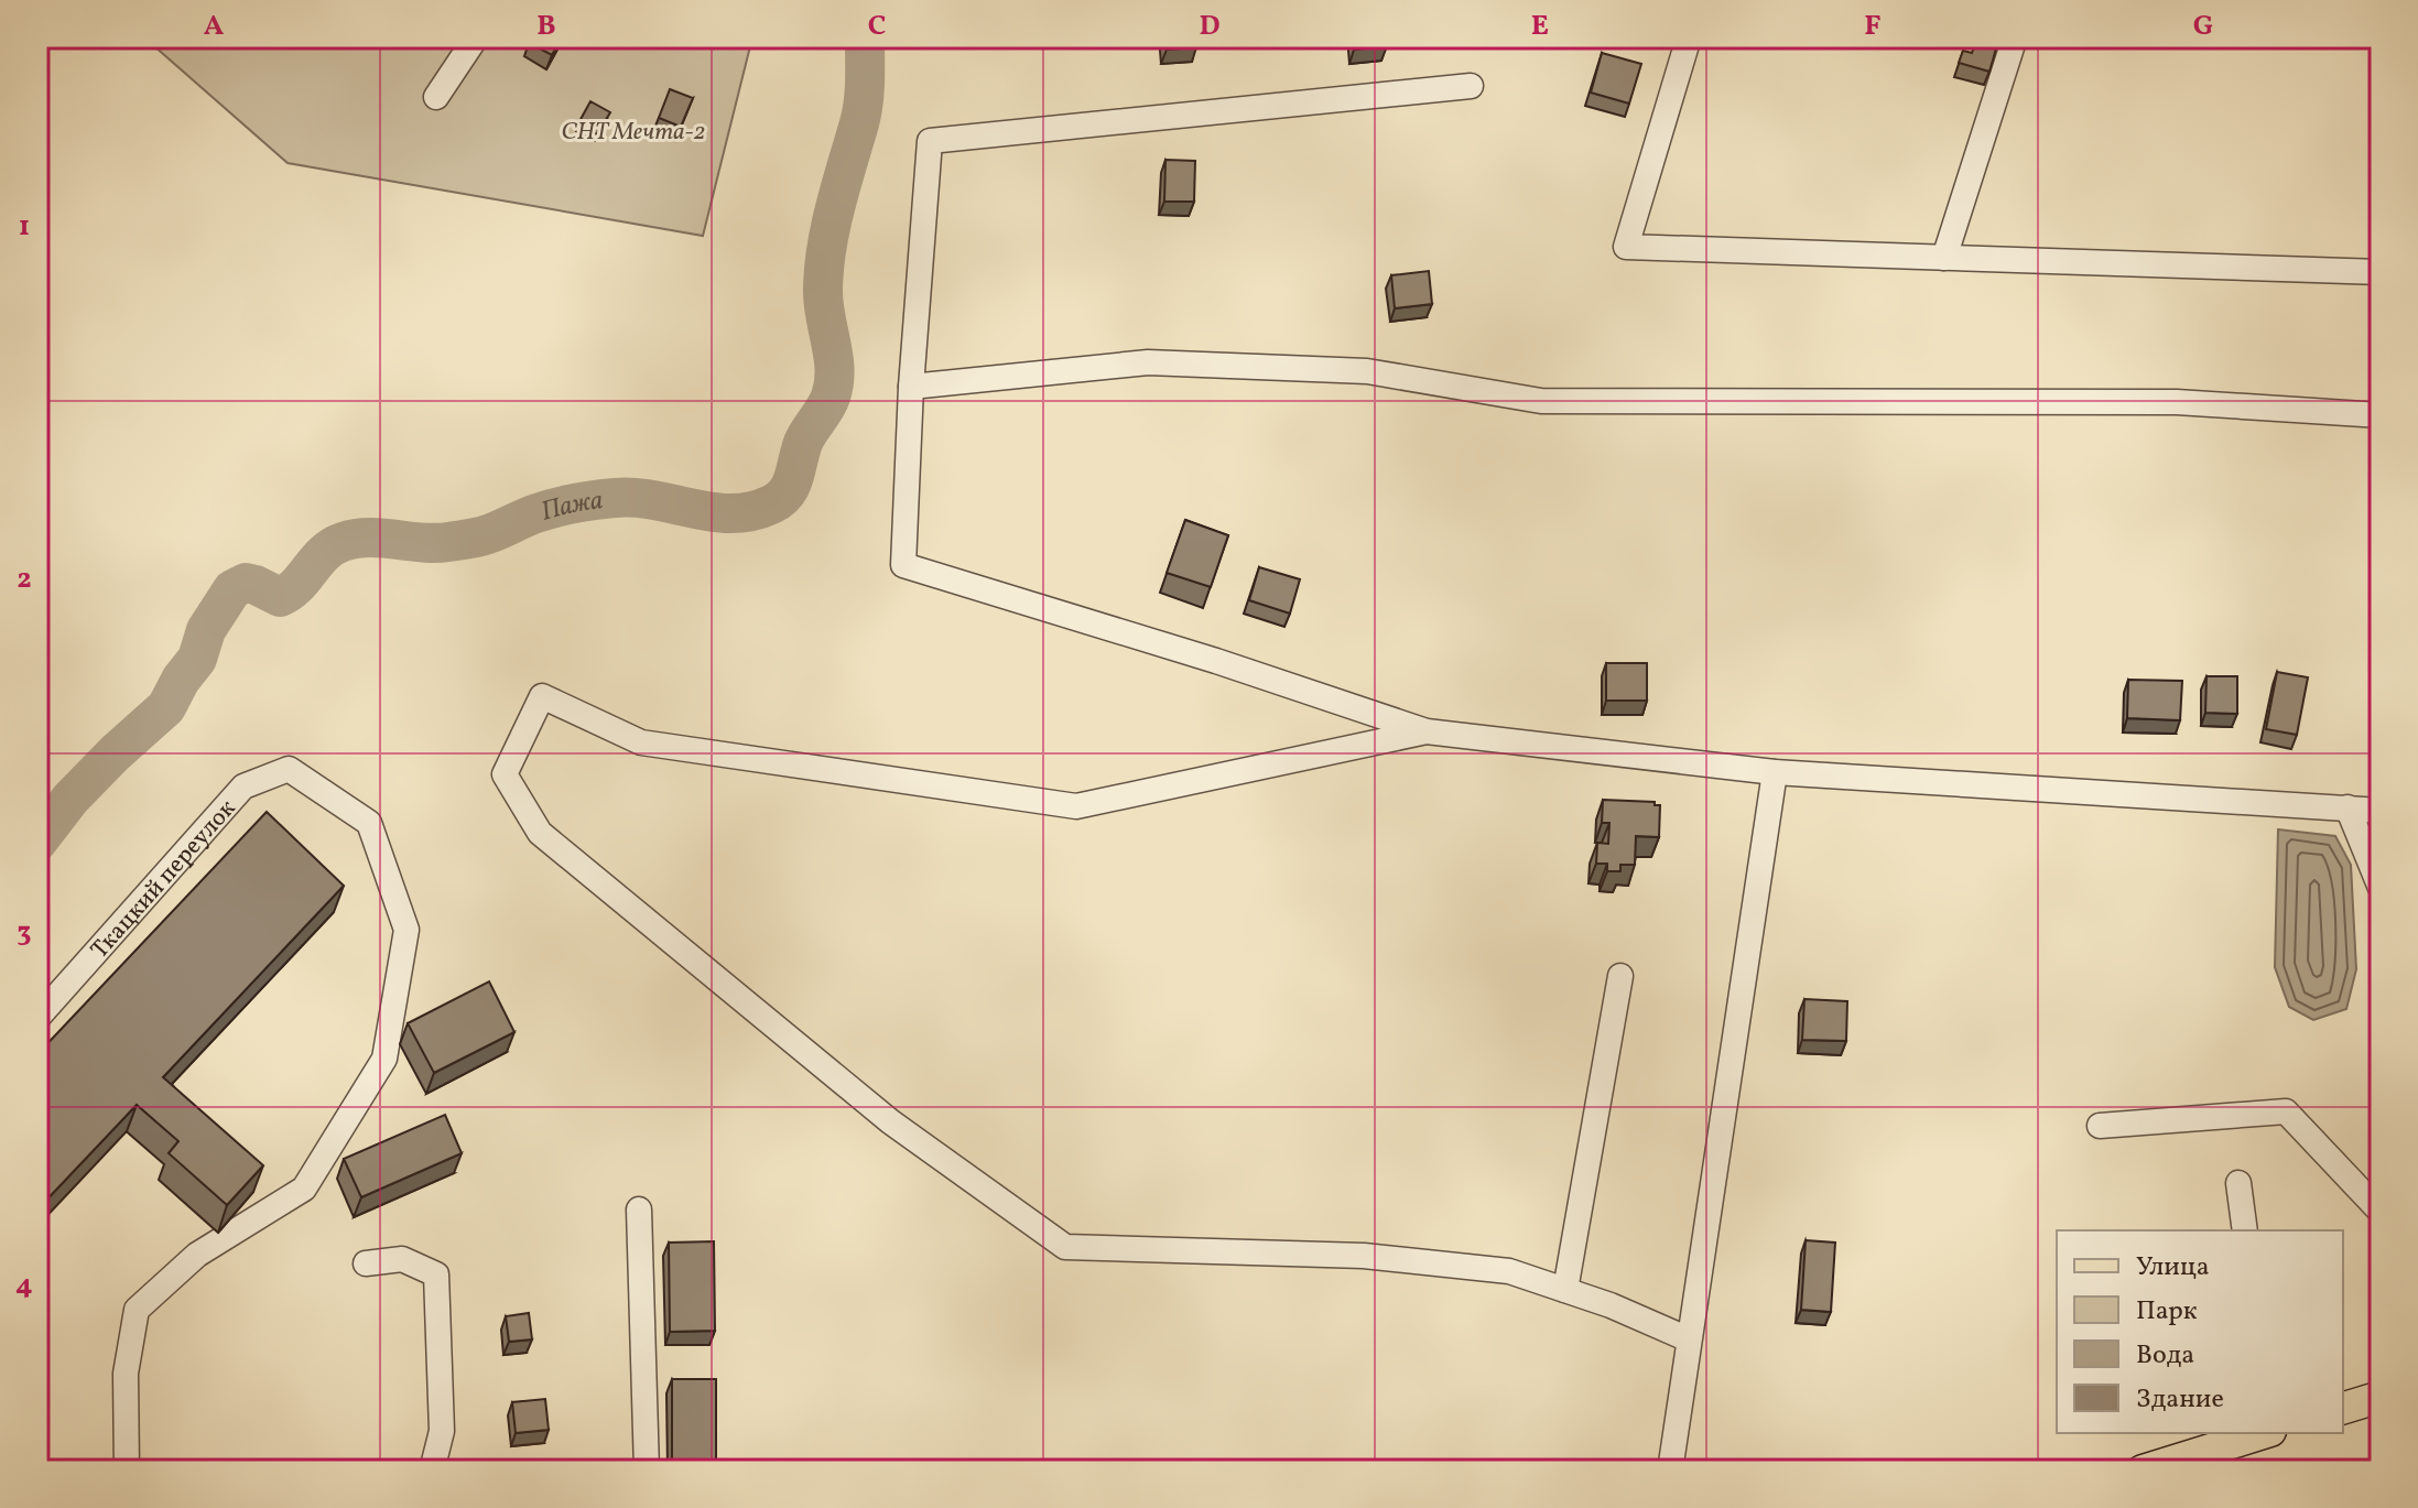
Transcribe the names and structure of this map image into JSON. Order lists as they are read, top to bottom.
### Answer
{
  "streets": {
    "street": ["Ткацкий переулок"]
  },
  "water": ["Пажа"],
  "parks": ["СНТ Мечта-2"],
  "legend": [
    "Улица",
    "Парк",
    "Вода",
    "Здание"
  ],
  "grid": {
    "columns": [
      "A",
      "B",
      "C",
      "D",
      "E",
      "F",
      "G"
    ],
    "rows": [
      "1",
      "2",
      "3",
      "4"
    ]
  }
}
